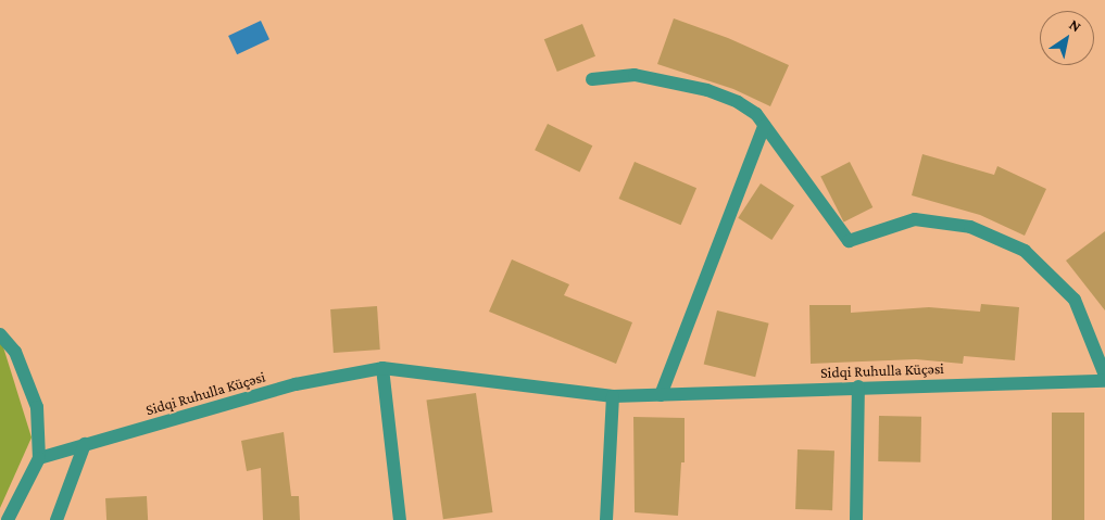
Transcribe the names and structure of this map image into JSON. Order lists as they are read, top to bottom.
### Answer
{
  "streets": {
    "street": ["Sidqi Ruhulla Küçəsi"]
  },
  "north": "top right"
}
